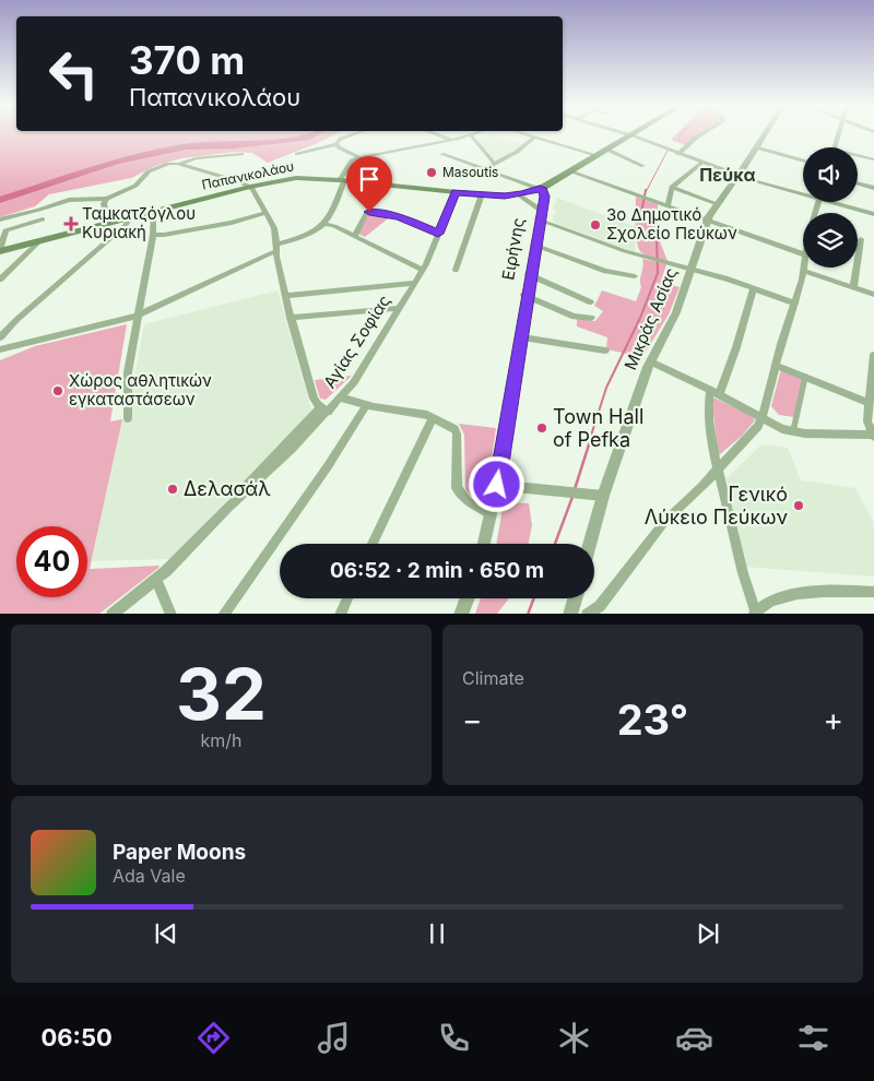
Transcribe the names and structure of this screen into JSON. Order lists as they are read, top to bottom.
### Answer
{
  "streets": {
    "main road": ["Παπανικολάου"],
    "street": ["Ειρήνης", "Μικράς Ασίας", "Αγίας Σοφίας"]
  },
  "crossings": [
    ["Παπανικολάου", "Ειρήνης"],
    ["Παπανικολάου", "Αγίας Σοφίας"]
  ],
  "districts": ["Πεύκα"],
  "places": {
    "other": [
      "Masoutis",
      "3ο Δημοτικό Σχολείο Πεύκων",
      "Χώρος αθλητικών εγκαταστάσεων",
      "Town Hall of Pefka",
      "Δελασάλ",
      "Γενικό Λύκειο Πεύκων"
    ],
    "health": ["Ταμκατζόγλου Κυριακή"]
  },
  "page": {
    "turn": ["370 m", "Παπανικολάου"],
    "limit": "40",
    "trip": "06:52 · 2 min · 650 m",
    "tile": [
      ["32", "km/h"],
      "Climate"
    ],
    "heat": ["−", "23°", "+"],
    "song": ["Paper Moons", "Ada Vale"],
    "tabs": "06:50"
  }
}
